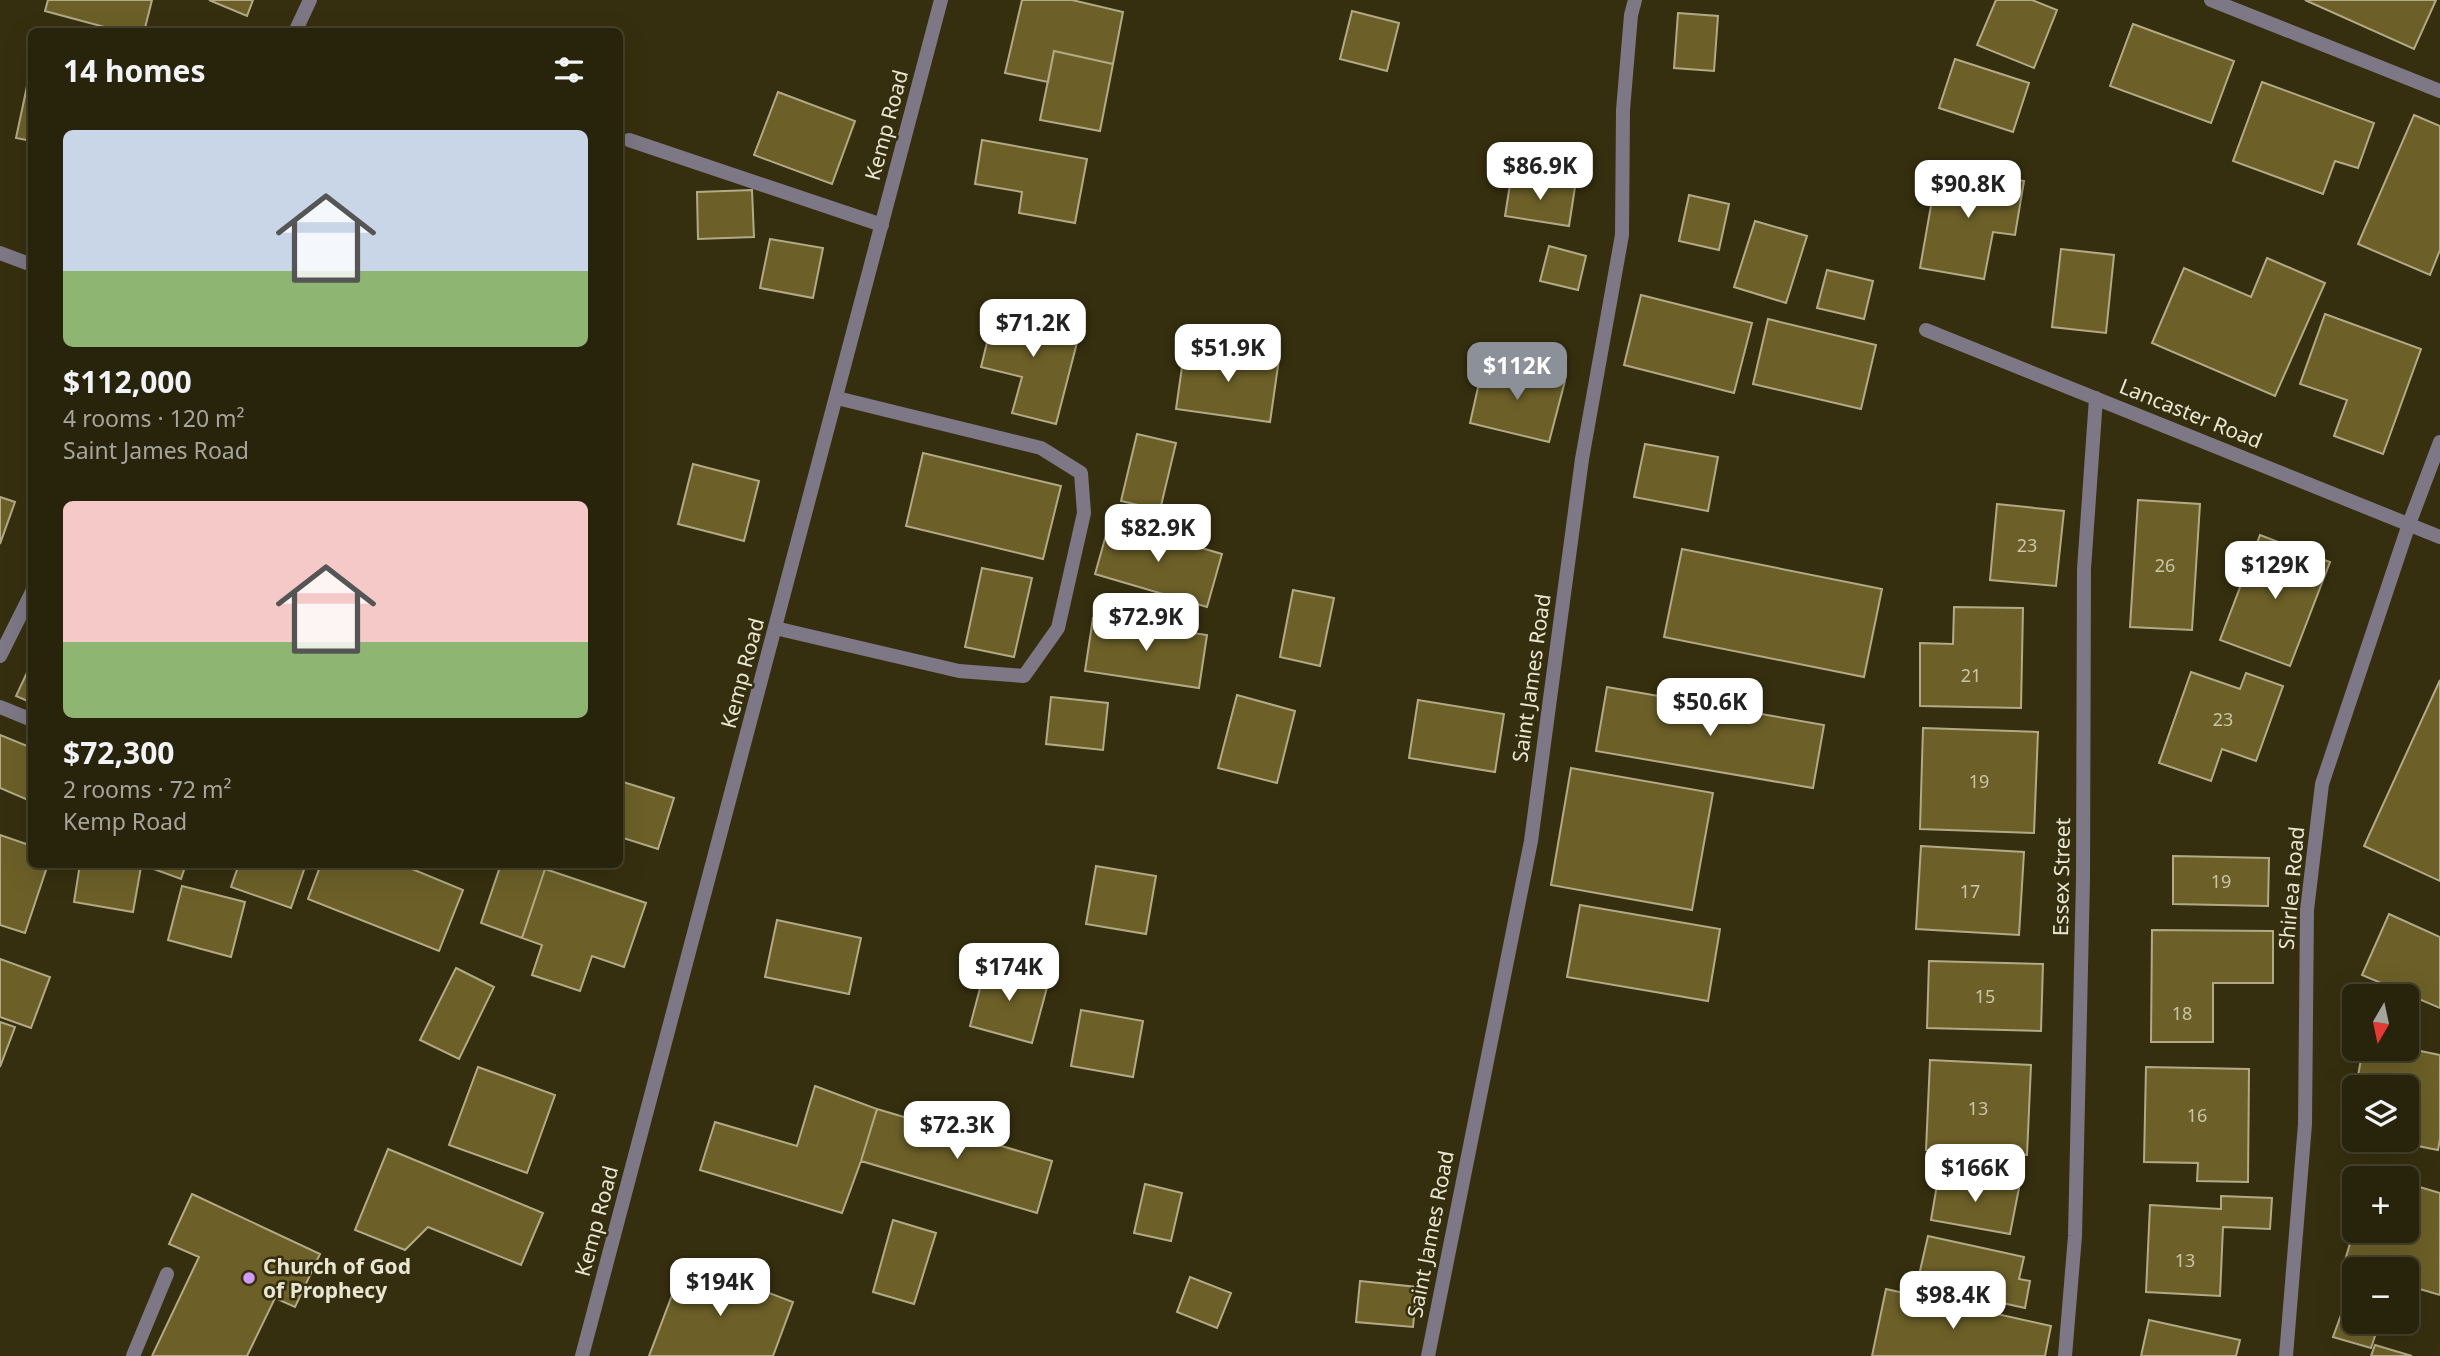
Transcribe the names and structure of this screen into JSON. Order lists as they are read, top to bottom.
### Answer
{
  "streets": {
    "street": [
      "Kemp Road",
      "Lancaster Road",
      "Saint James Road",
      "Essex Street",
      "Shirlea Road"
    ]
  },
  "crossings": [
    ["Lancaster Road", "Essex Street"],
    ["Lancaster Road", "Shirlea Road"]
  ],
  "places": ["Church of God of Prophecy"],
  "house_numbers": [
    "23",
    "26",
    "21",
    "23",
    "19",
    "19",
    "17",
    "15",
    "18",
    "13",
    "16",
    "13"
  ],
  "north": "bottom",
  "page": {
    "heading": "14 homes",
    "list": [
      {
        "name": "$112,000",
        "note": "4 rooms · 120 m² · Saint James Road"
      },
      {
        "name": "$72,300",
        "note": "2 rooms · 72 m² · Kemp Road"
      }
    ],
    "price": [
      "$86.9K",
      "$90.8K",
      "$71.2K",
      "$51.9K",
      "$112K",
      "$82.9K",
      "$129K",
      "$72.9K",
      "$50.6K",
      "$174K",
      "$72.3K",
      "$166K",
      "$194K",
      "$98.4K"
    ],
    "map_buttons": ["+", "−"]
  }
}
